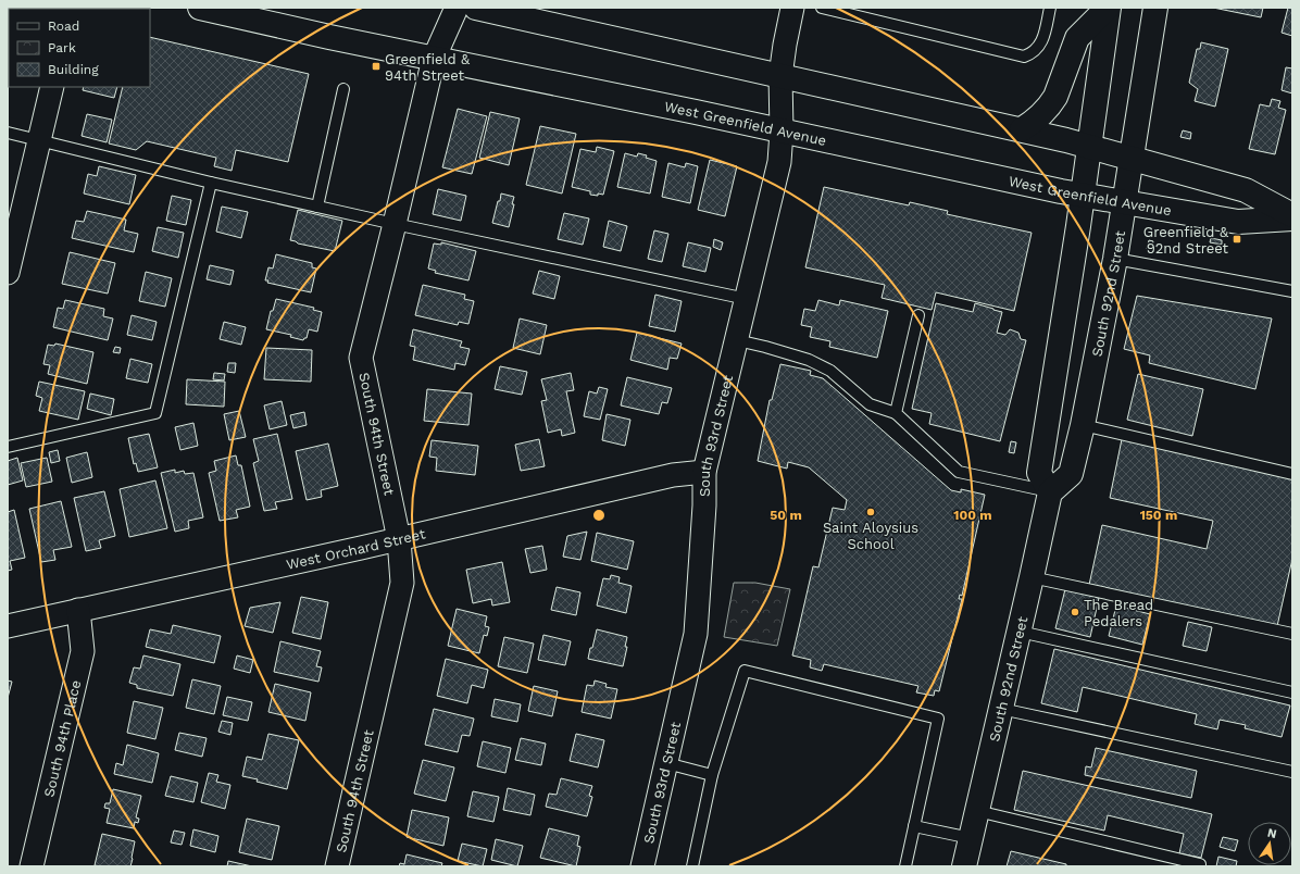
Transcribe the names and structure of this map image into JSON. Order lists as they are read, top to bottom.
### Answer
{
  "streets": {
    "main road": ["West Greenfield Avenue", "South 92nd Street"],
    "street": [
      "South 94th Street",
      "South 93rd Street",
      "West Orchard Street",
      "South 94th Place"
    ]
  },
  "crossings": [
    ["West Greenfield Avenue", "South 92nd Street"],
    ["West Greenfield Avenue", "South 94th Street"],
    ["West Greenfield Avenue", "South 93rd Street"],
    ["South 94th Street", "West Orchard Street"],
    ["South 93rd Street", "West Orchard Street"],
    ["West Orchard Street", "South 94th Place"]
  ],
  "places": {
    "transit": ["Greenfield & 94th Street", "Greenfield & 92nd Street"],
    "other": ["Saint Aloysius School", "The Bread Pedalers"]
  },
  "legend": ["Road", "Park", "Building"],
  "north": "top",
  "rings": ["50 m", "100 m", "150 m"]
}
